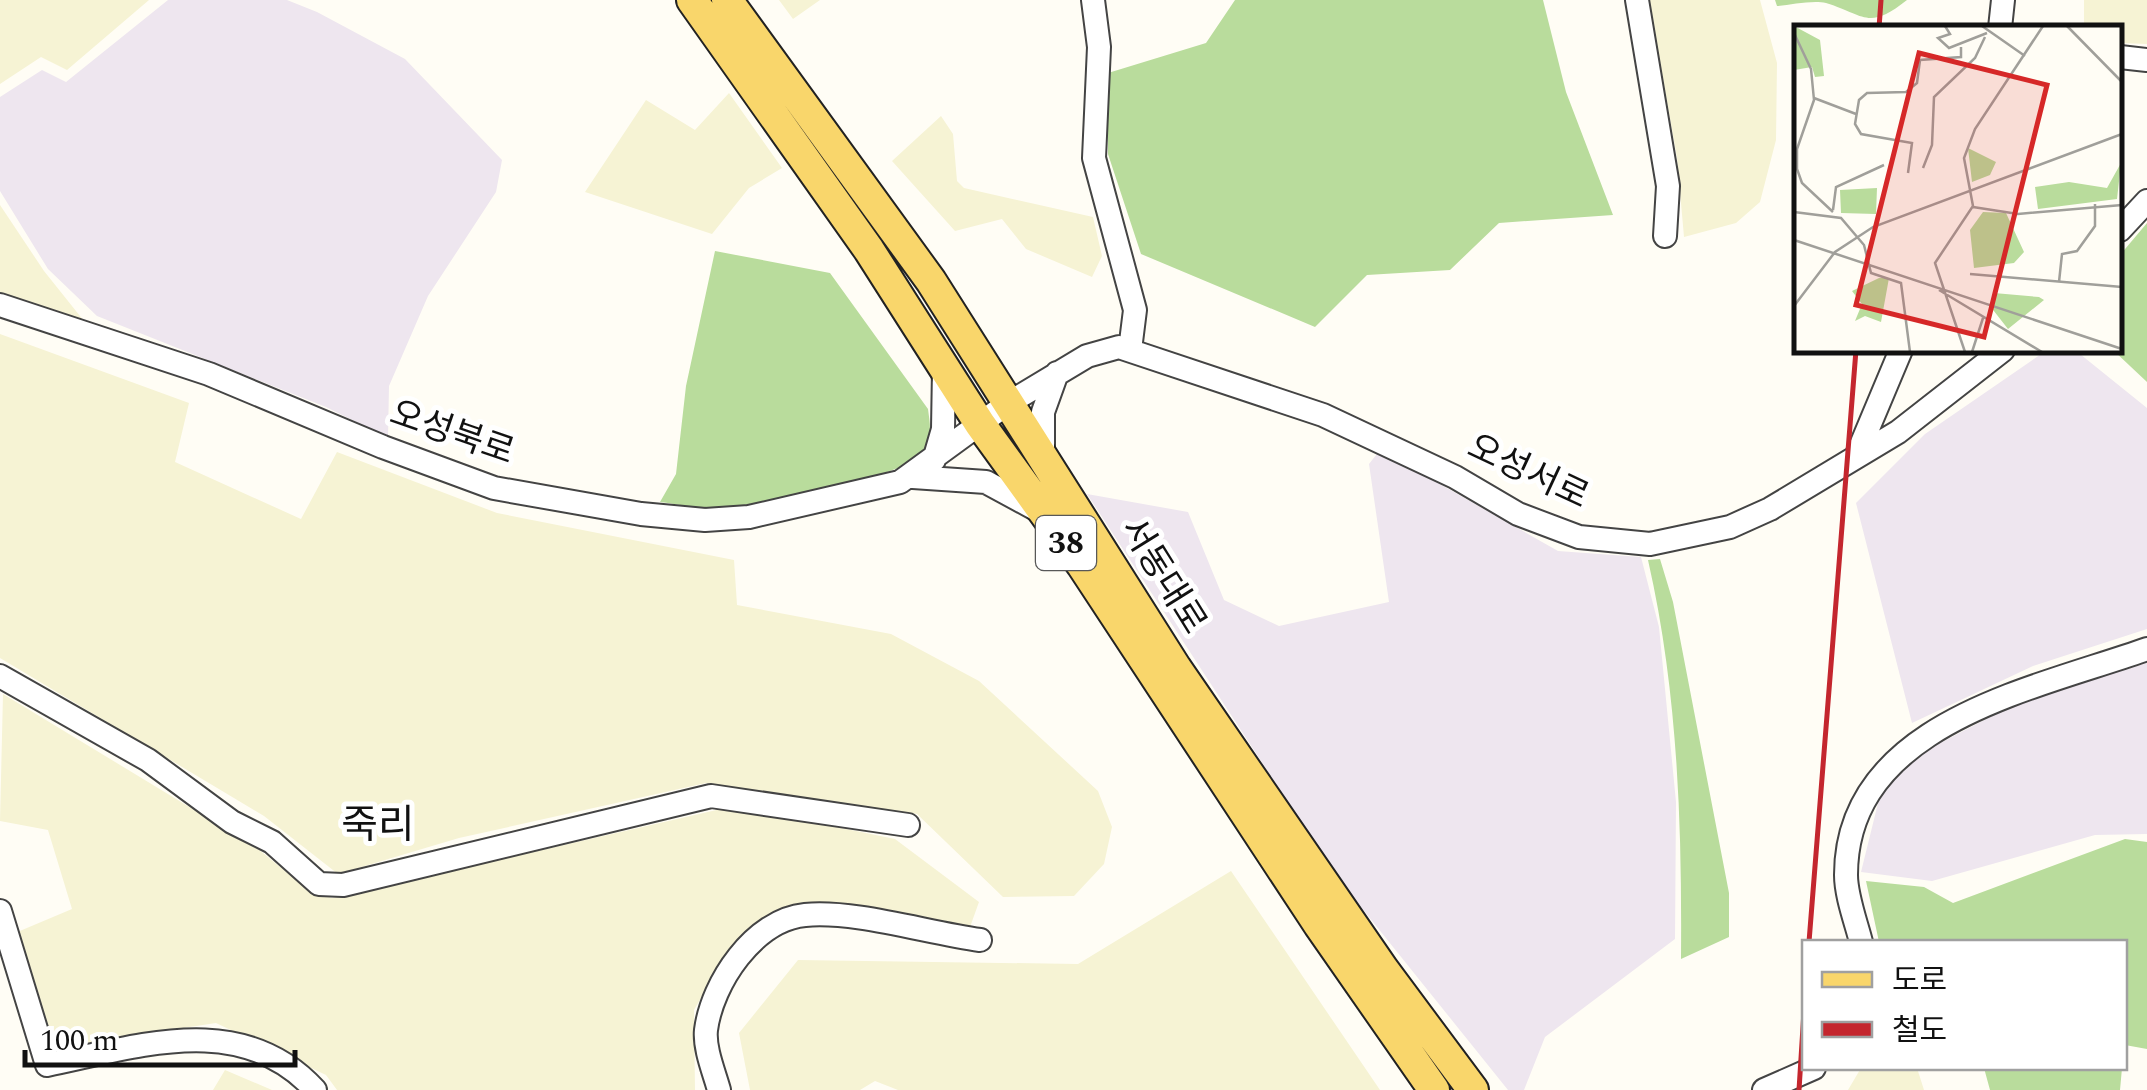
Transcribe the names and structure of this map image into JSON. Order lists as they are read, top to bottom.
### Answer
{
  "streets": {
    "main road": ["38", "서동대로"],
    "street": ["오성북로", "오성서로"]
  },
  "districts": ["죽리"],
  "legend": ["도로", "철도"],
  "scale_bar": "100 m"
}
